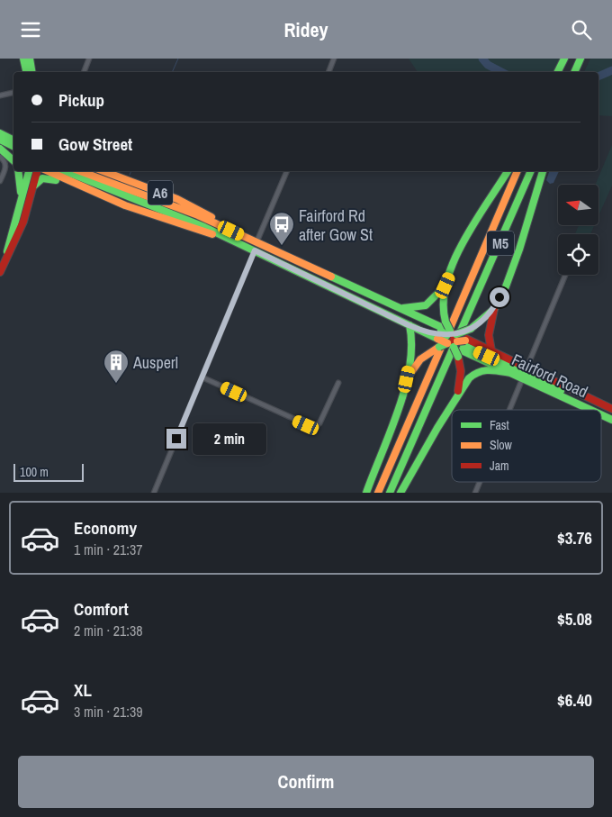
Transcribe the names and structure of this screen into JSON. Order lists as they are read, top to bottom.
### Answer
{
  "streets": {
    "highway": ["A6", "M5", "Fairford Road"]
  },
  "crossings": [
    ["A6", "M5"],
    ["A6", "Fairford Road"],
    ["M5", "Fairford Road"]
  ],
  "places": {
    "bus stop": ["Fairford Rd after Gow St"],
    "building": ["Ausperl"]
  },
  "legend": ["Fast", "Slow", "Jam"],
  "scale_bar": "100 m",
  "north": "left",
  "page": {
    "header": "Ridey",
    "banner": ["Pickup", "Gow Street"],
    "bubble": "2 min",
    "scale": "100 m",
    "list": [
      {
        "name": "Economy",
        "note": "1 min · 21:37",
        "value": "$3.76"
      },
      {
        "name": "Comfort",
        "note": "2 min · 21:38",
        "value": "$5.08"
      },
      {
        "name": "XL",
        "note": "3 min · 21:39",
        "value": "$6.40"
      }
    ],
    "buttons": "Confirm"
  }
}
